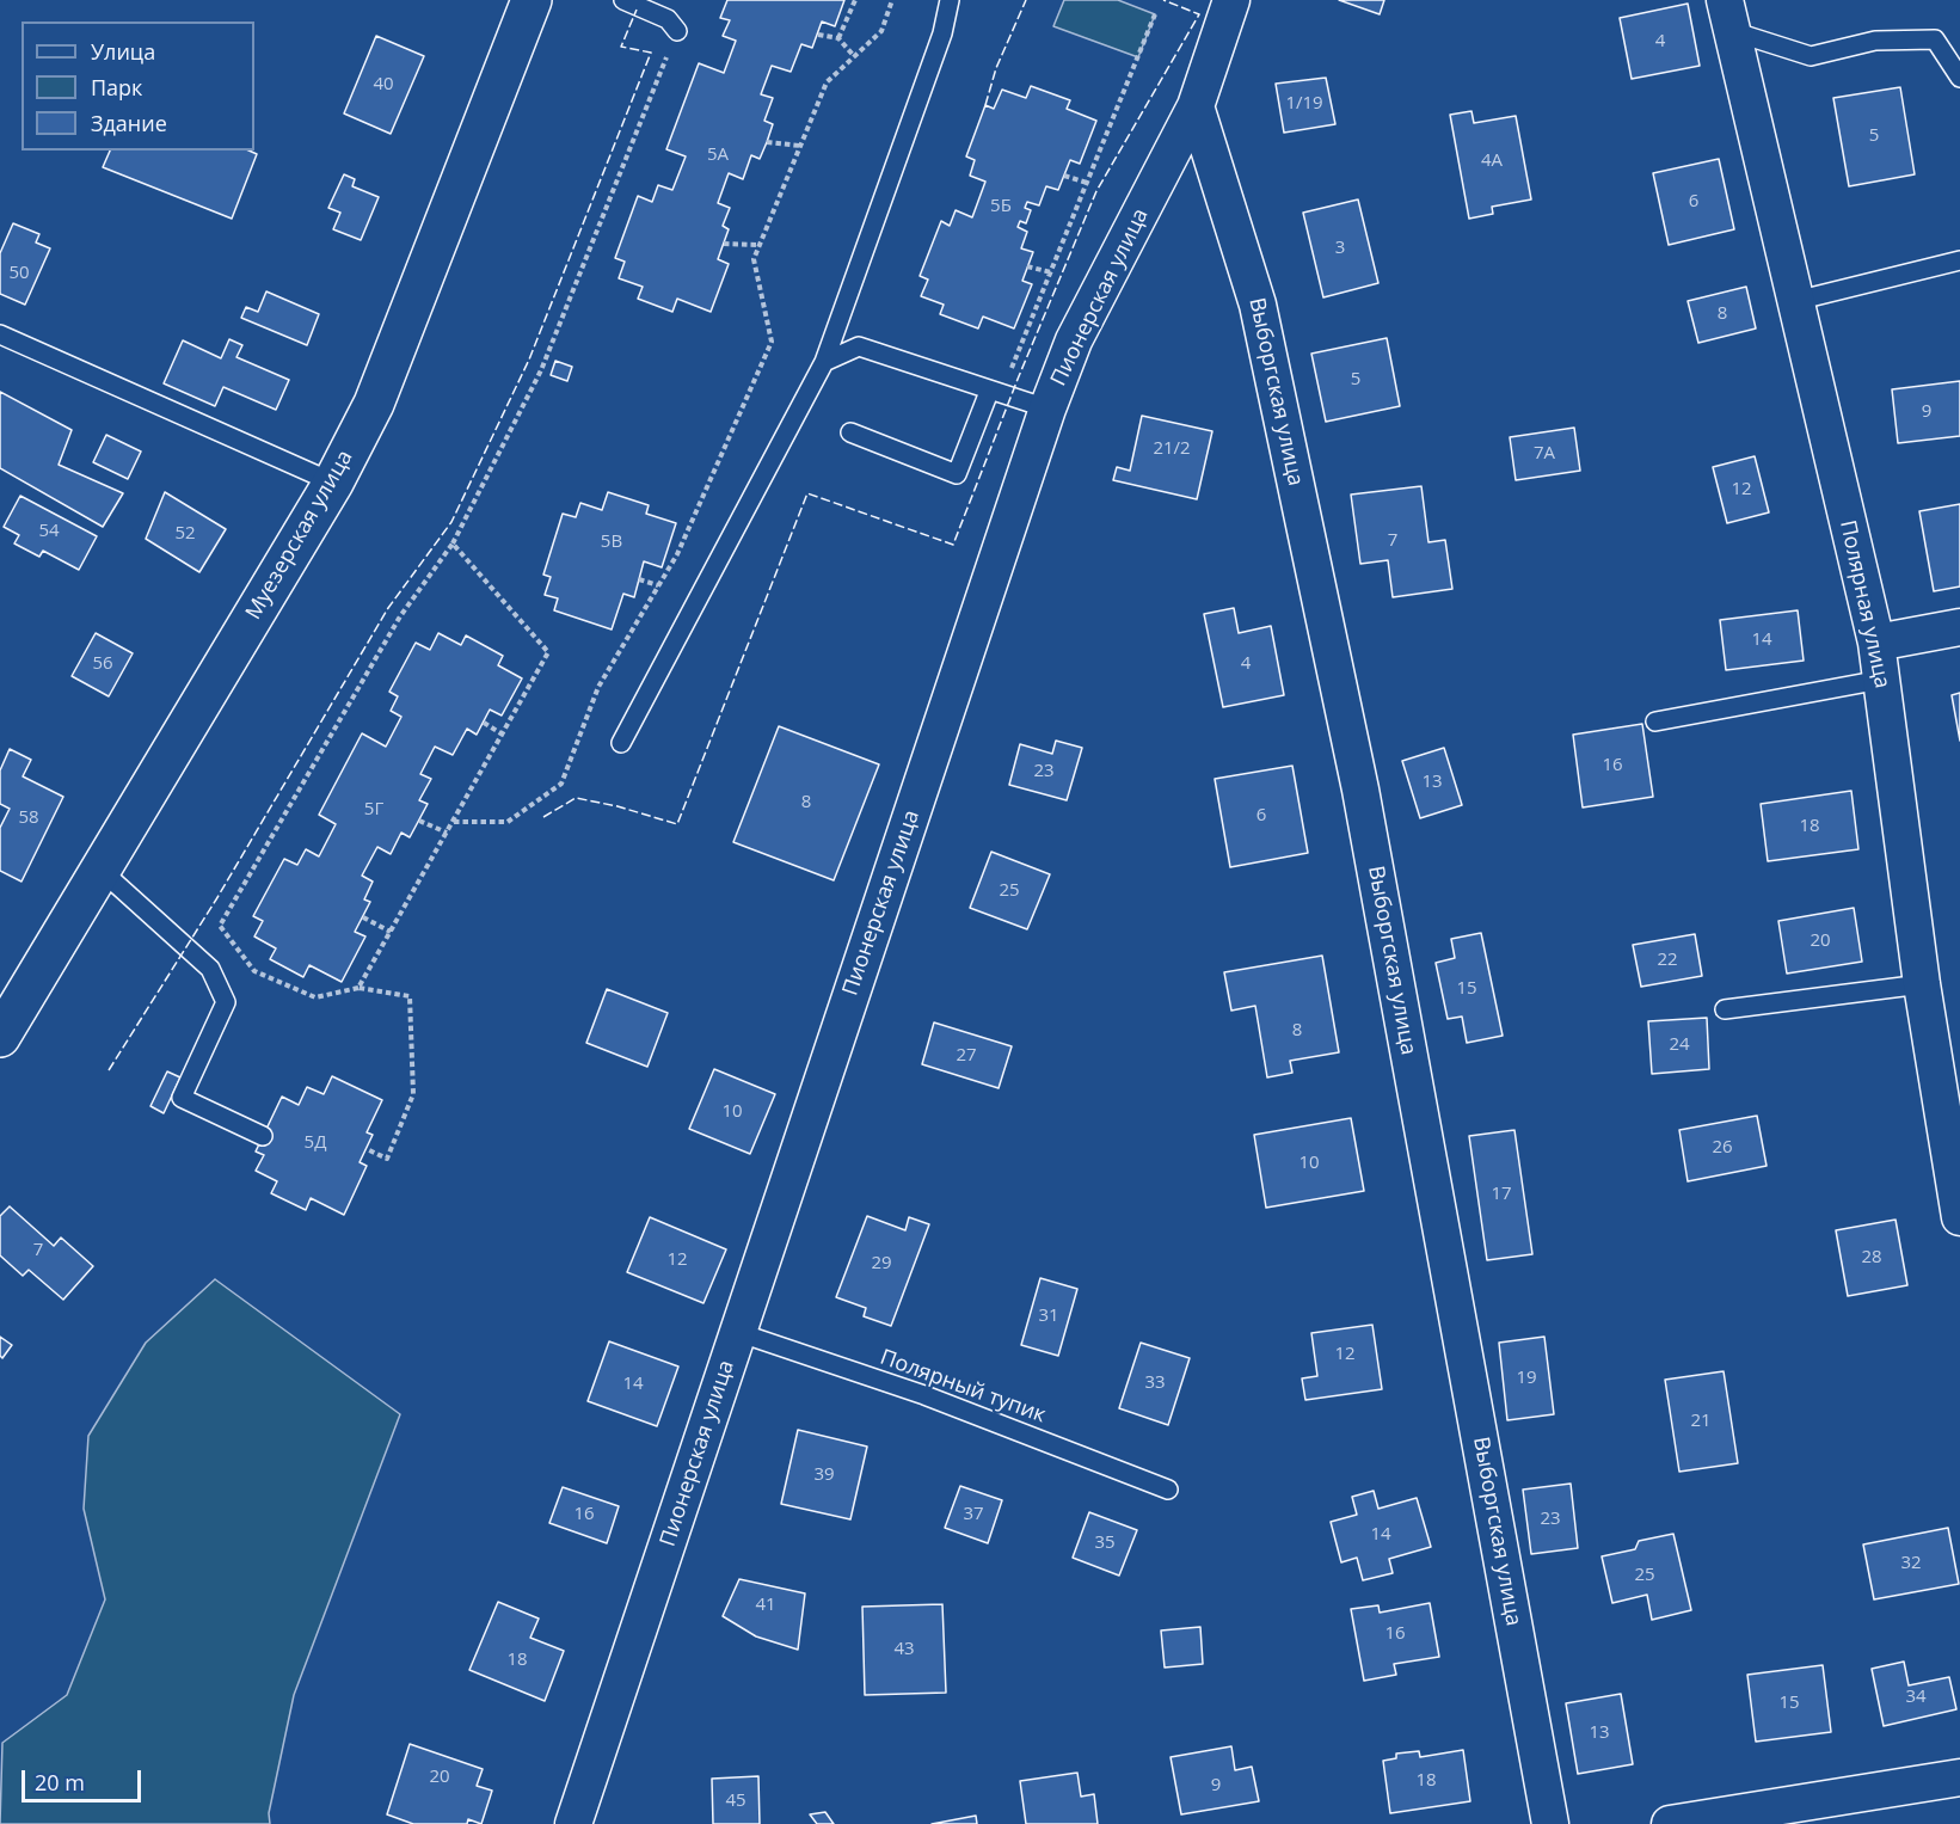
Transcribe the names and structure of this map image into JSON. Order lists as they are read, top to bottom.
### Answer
{
  "streets": {
    "main road": ["Муезерская улица"],
    "street": ["Пионерская улица", "Выборгская улица", "Полярная улица"],
    "lane": ["Полярный тупик"]
  },
  "crossings": [
    ["Пионерская улица", "Выборгская улица"],
    ["Пионерская улица", "Полярный тупик"]
  ],
  "house_numbers": [
    "4",
    "40",
    "1/19",
    "5",
    "5А",
    "4А",
    "6",
    "5Б",
    "3",
    "50",
    "8",
    "5",
    "9",
    "21/2",
    "7А",
    "12",
    "54",
    "52",
    "7",
    "5В",
    "14",
    "56",
    "4",
    "16",
    "23",
    "13",
    "8",
    "5Г",
    "6",
    "58",
    "18",
    "25",
    "20",
    "22",
    "15",
    "8",
    "24",
    "27",
    "10",
    "5Д",
    "26",
    "10",
    "17",
    "7",
    "28",
    "12",
    "29",
    "31",
    "12",
    "19",
    "33",
    "14",
    "21",
    "39",
    "16",
    "37",
    "23",
    "14",
    "35",
    "32",
    "25",
    "41",
    "16",
    "43",
    "18",
    "34",
    "15",
    "13",
    "20",
    "18",
    "9",
    "45"
  ],
  "legend": ["Улица", "Парк", "Здание"],
  "scale_bar": "20 m"
}
